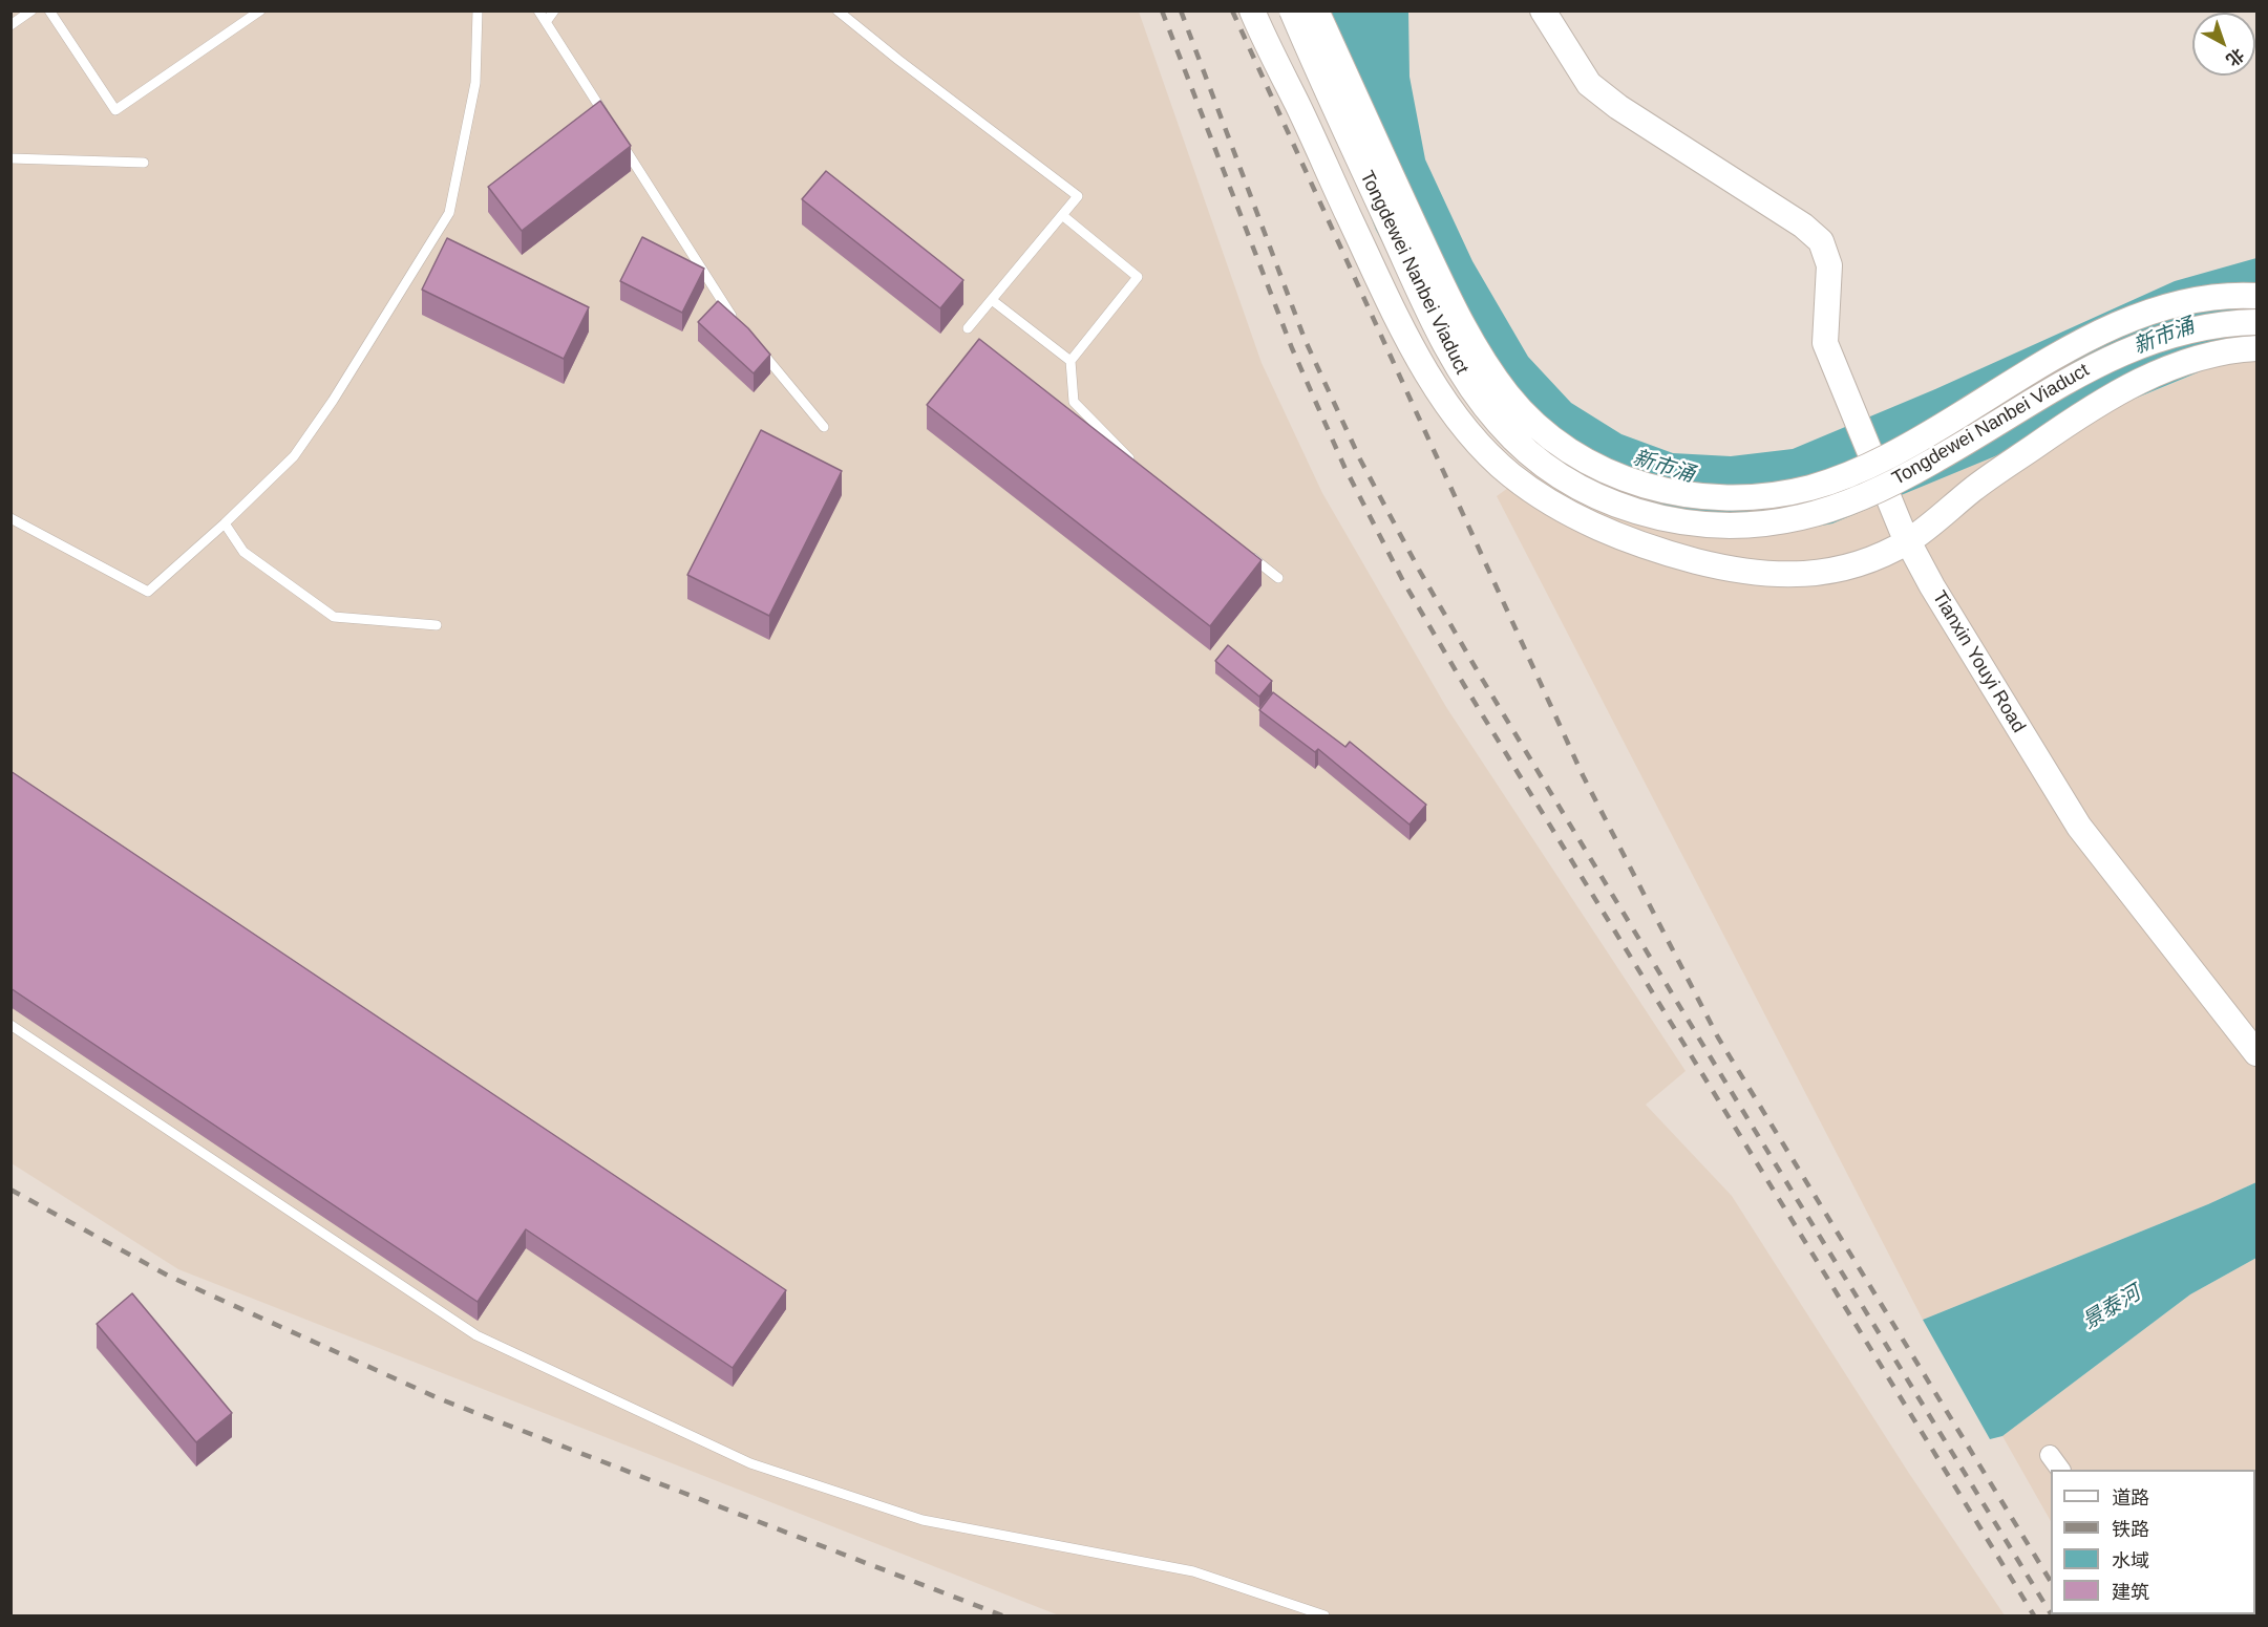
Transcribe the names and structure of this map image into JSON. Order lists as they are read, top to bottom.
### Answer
{
  "streets": {
    "street": ["Tongdewei Nanbei Viaduct", "Tianxin Youyi Road"]
  },
  "water": ["新市涌", "景泰河"],
  "legend": [
    "道路",
    "铁路",
    "水域",
    "建筑"
  ],
  "north": "bottom right"
}
